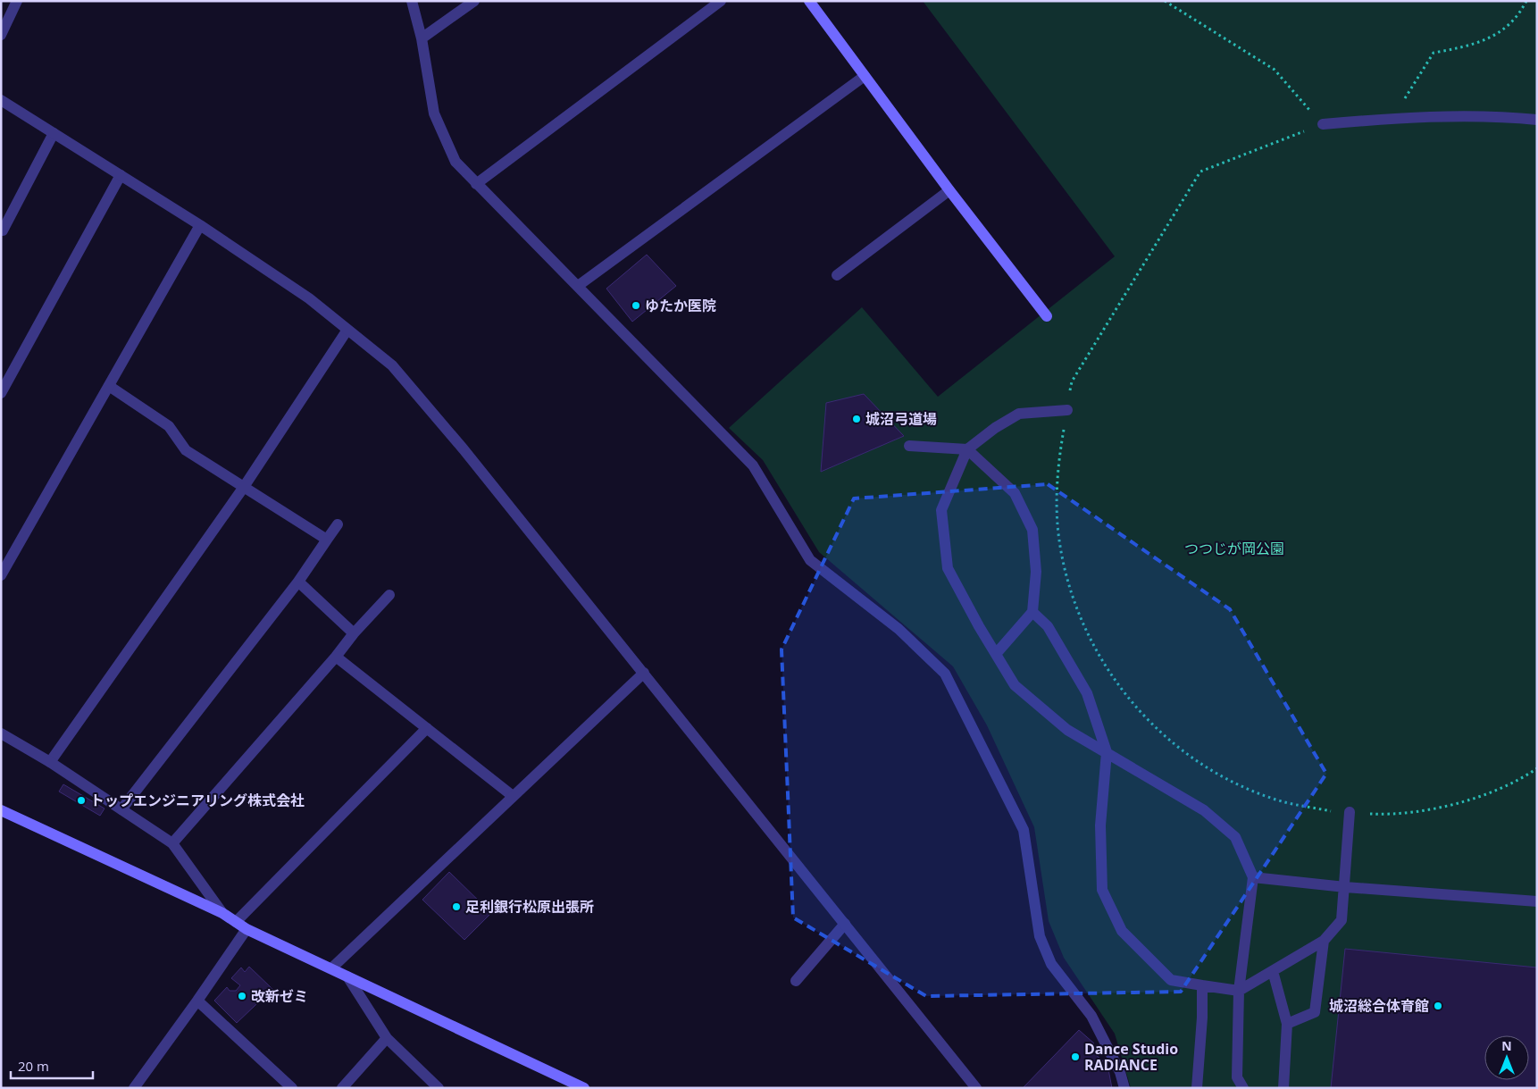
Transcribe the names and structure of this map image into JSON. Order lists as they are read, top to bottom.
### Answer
{
  "parks": ["つつじが岡公園"],
  "places": [
    "ゆたか医院",
    "城沼弓道場",
    "トップエンジニアリング株式会社",
    "足利銀行松原出張所",
    "改新ゼミ",
    "城沼総合体育館",
    "Dance Studio RADIANCE"
  ],
  "scale_bar": "20 m",
  "north": "top"
}
